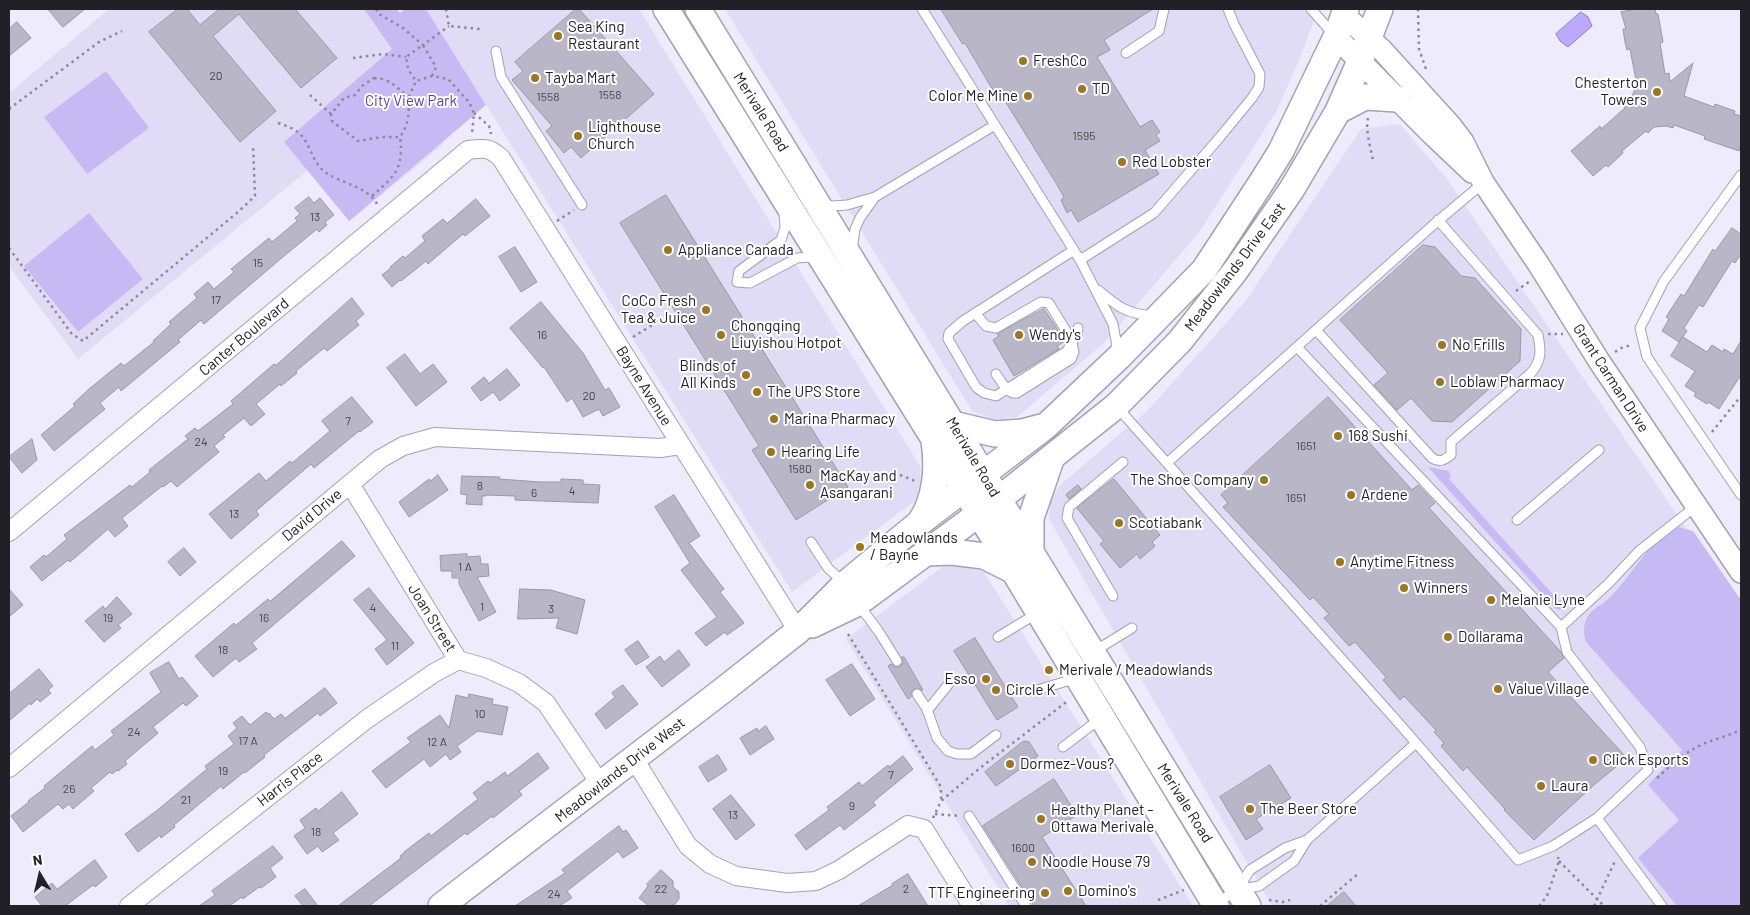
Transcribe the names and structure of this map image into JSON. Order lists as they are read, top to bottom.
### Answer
{
  "streets": {
    "main road": ["Merivale Road", "Meadowlands Drive East", "Meadowlands Drive West"],
    "street": [
      "Canter Boulevard",
      "Grant Carman Drive",
      "Bayne Avenue",
      "David Drive",
      "Joan Street",
      "Harris Place"
    ]
  },
  "crossings": [
    ["Merivale Road", "Meadowlands Drive East"],
    ["Merivale Road", "Meadowlands Drive West"],
    ["Meadowlands Drive East", "Grant Carman Drive"],
    ["Meadowlands Drive East", "Meadowlands Drive West"],
    ["Canter Boulevard", "Bayne Avenue"],
    ["Bayne Avenue", "David Drive"],
    ["Bayne Avenue", "Meadowlands Drive West"],
    ["David Drive", "Joan Street"],
    ["Joan Street", "Meadowlands Drive West"],
    ["Joan Street", "Harris Place"]
  ],
  "parks": ["City View Park"],
  "places": [
    "Sea King Restaurant",
    "FreshCo",
    "Tayba Mart",
    "TD",
    "Chesterton Towers",
    "Color Me Mine",
    "Lighthouse Church",
    "Red Lobster",
    "Appliance Canada",
    "CoCo Fresh Tea & Juice",
    "Chongqing Liuyishou Hotpot",
    "Wendy's",
    "No Frills",
    "Blinds of All Kinds",
    "Loblaw Pharmacy",
    "The UPS Store",
    "Marina Pharmacy",
    "168 Sushi",
    "Hearing Life",
    "The Shoe Company",
    "MacKay and Asangarani",
    "Ardene",
    "Scotiabank",
    "Meadowlands / Bayne",
    "Anytime Fitness",
    "Winners",
    "Melanie Lyne",
    "Dollarama",
    "Merivale / Meadowlands",
    "Esso",
    "Value Village",
    "Circle K",
    "Click Esports",
    "Dormez-Vous?",
    "Laura",
    "The Beer Store",
    "Healthy Planet - Ottawa Merivale",
    "Noodle House 79",
    "Domino's",
    "TTF Engineering"
  ],
  "house_numbers": [
    "20",
    "1558",
    "1558",
    "1595",
    "13",
    "15",
    "17",
    "16",
    "20",
    "7",
    "24",
    "1651",
    "1580",
    "8",
    "4",
    "6",
    "1651",
    "13",
    "1 A",
    "1",
    "4",
    "3",
    "19",
    "16",
    "11",
    "18",
    "10",
    "24",
    "17 A",
    "12 A",
    "19",
    "7",
    "26",
    "21",
    "9",
    "13",
    "18",
    "1600",
    "22",
    "2",
    "24"
  ],
  "north": "top"
}
